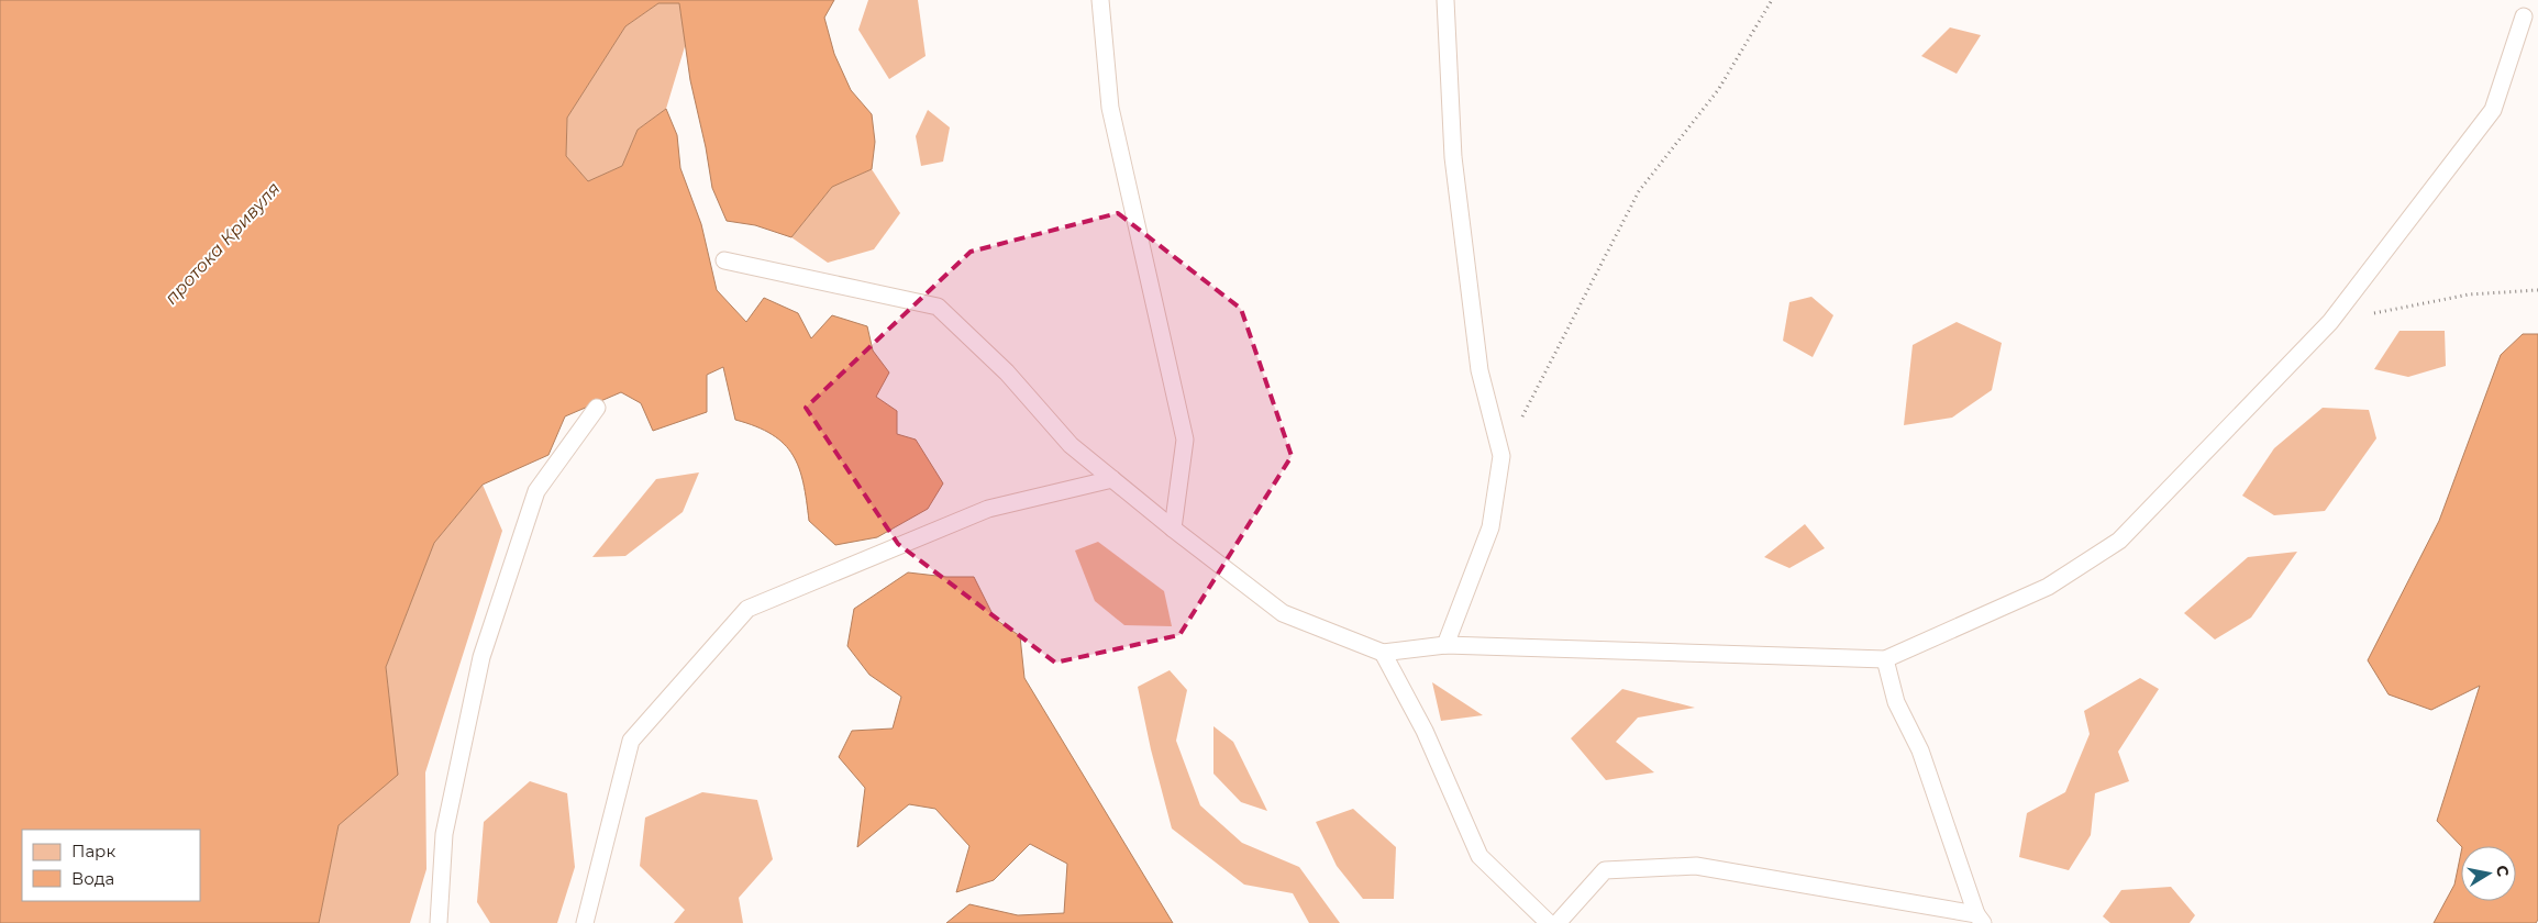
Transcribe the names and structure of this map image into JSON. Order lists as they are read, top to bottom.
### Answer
{
  "water": ["протока Кривуля"],
  "legend": ["Парк", "Вода"],
  "north": "right"
}
